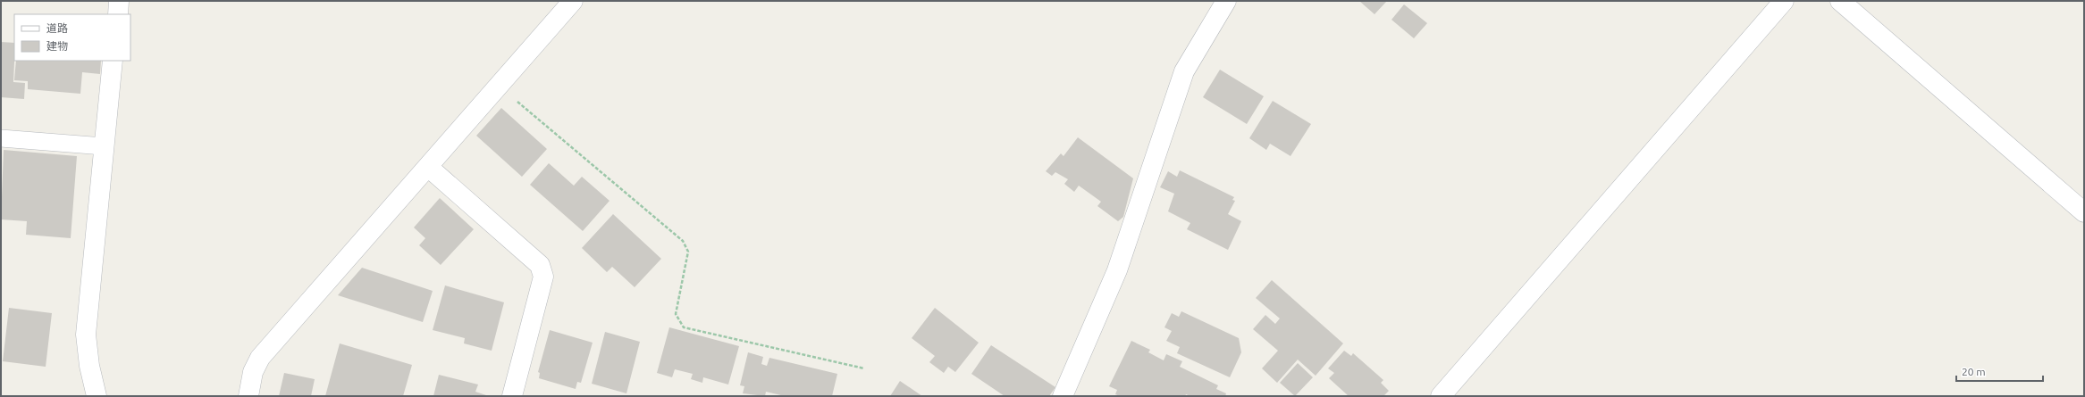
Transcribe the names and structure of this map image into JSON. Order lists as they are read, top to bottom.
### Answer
{
  "legend": ["道路", "建物"],
  "scale_bar": "20 m"
}
